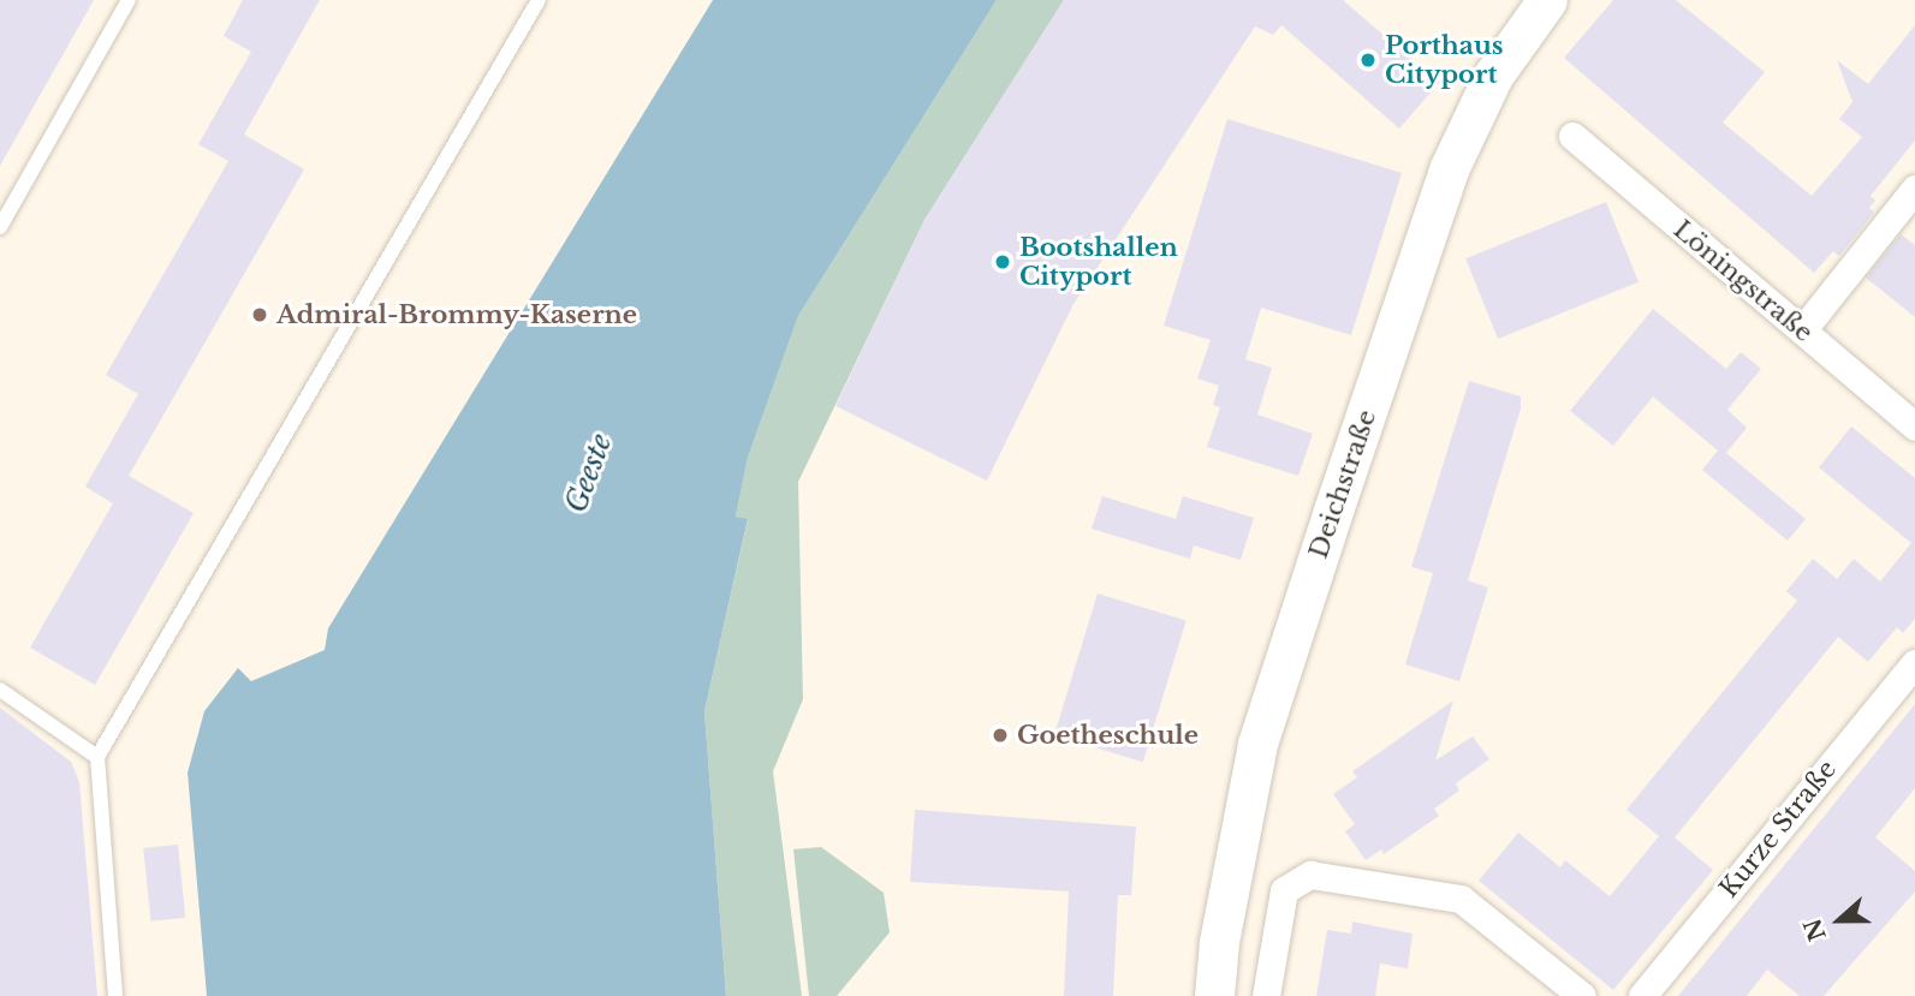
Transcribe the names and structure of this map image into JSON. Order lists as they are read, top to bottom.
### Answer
{
  "streets": {
    "main road": ["Deichstraße"],
    "street": ["Löningstraße", "Kurze Straße"]
  },
  "water": ["Geeste"],
  "places": [
    "Porthaus Cityport",
    "Bootshallen Cityport",
    "Admiral-Brommy-Kaserne",
    "Goetheschule"
  ],
  "north": "left"
}
